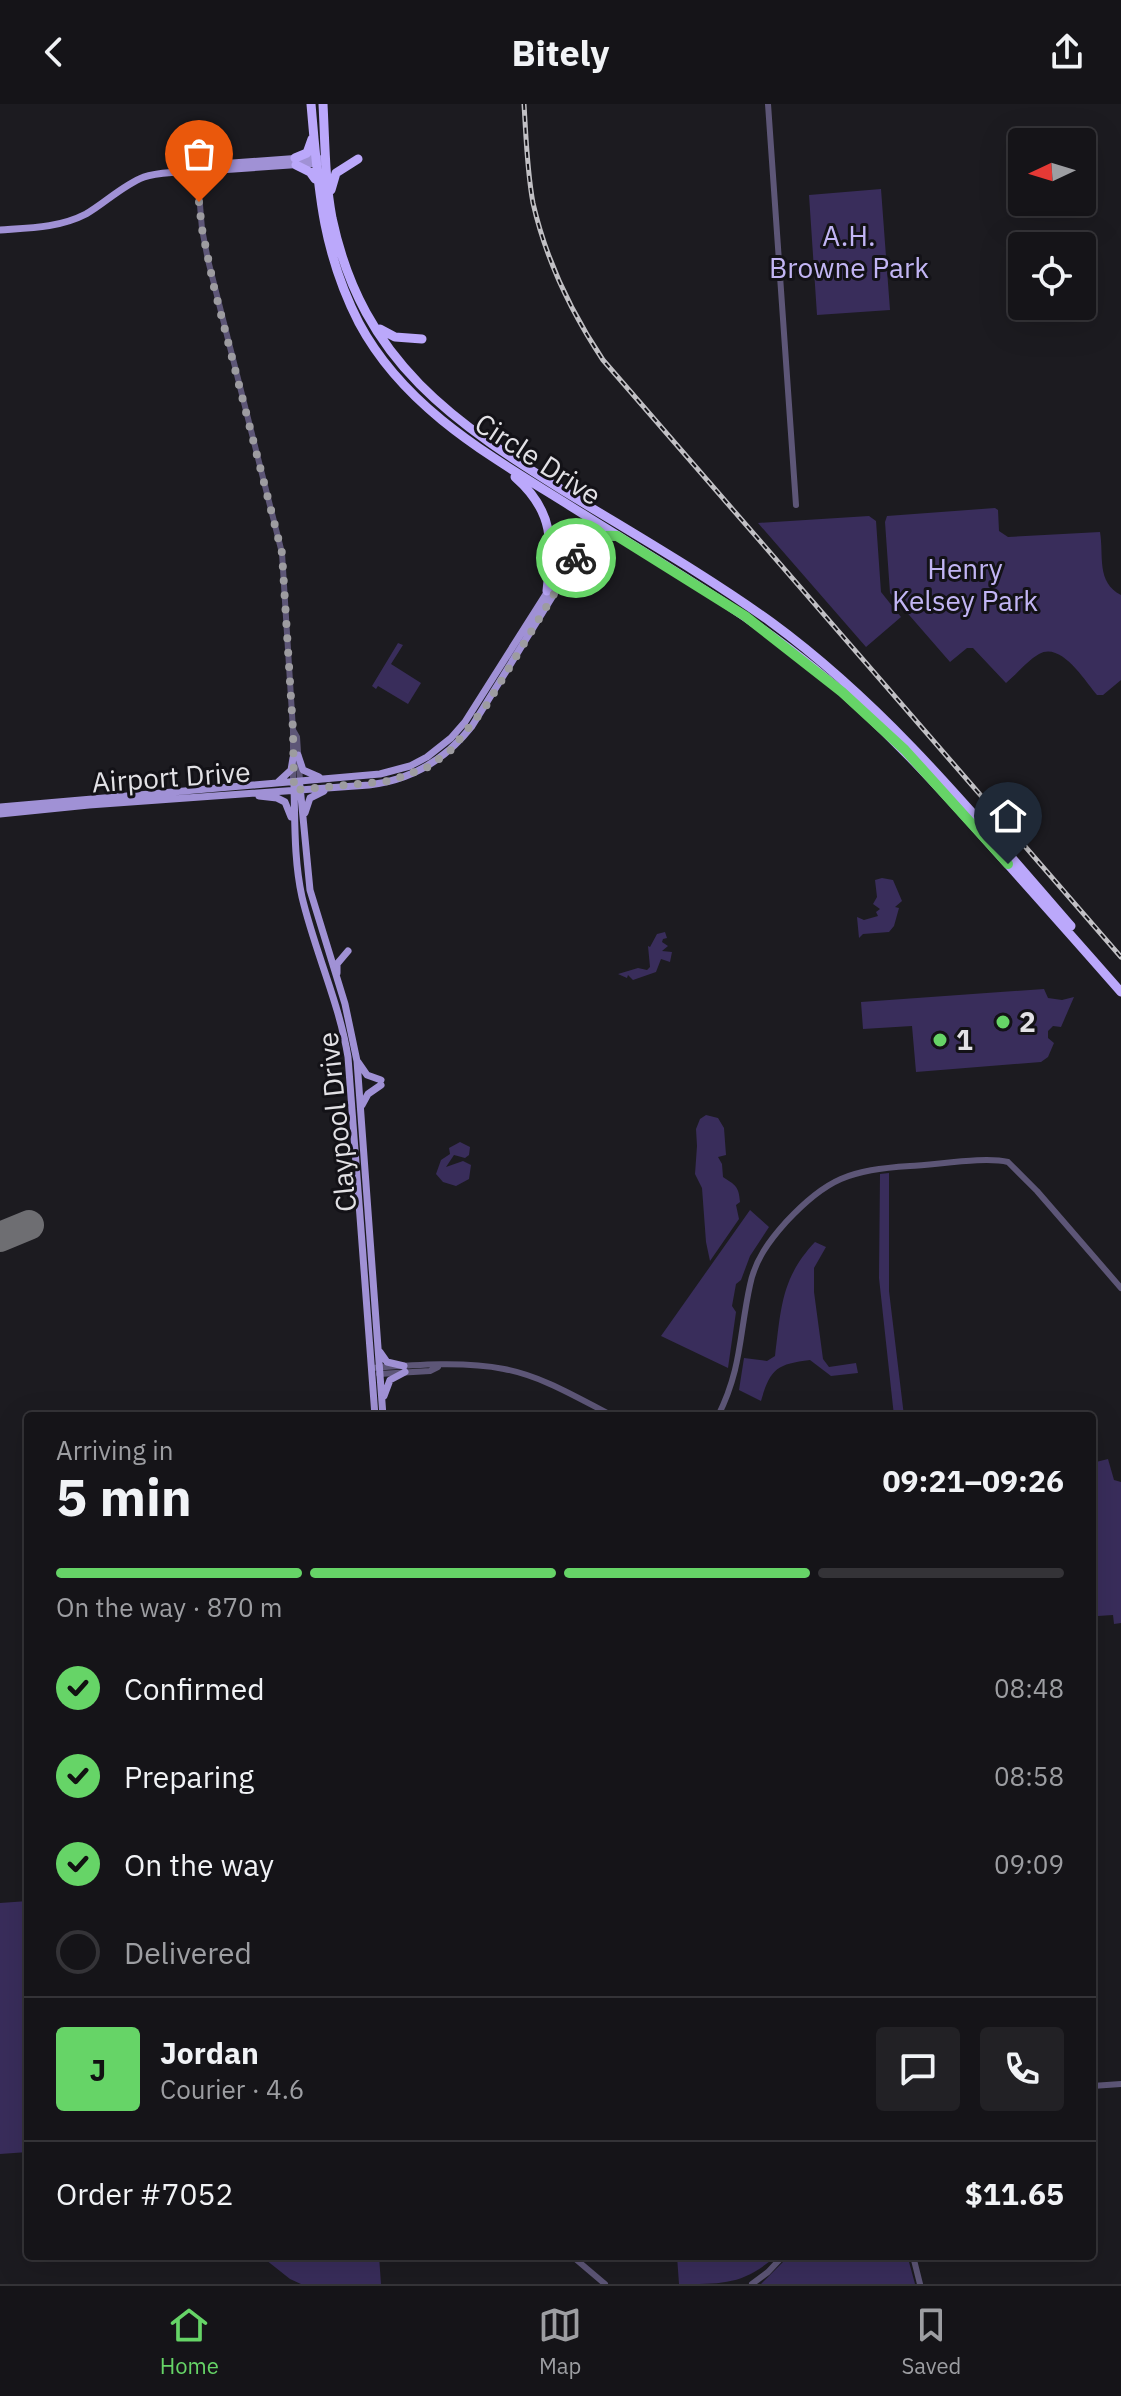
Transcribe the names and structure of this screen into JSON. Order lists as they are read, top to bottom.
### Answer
{
  "streets": {
    "highway": ["Circle Drive"],
    "main road": ["Airport Drive", "Claypool Drive"]
  },
  "crossings": [
    ["Circle Drive", "Airport Drive"],
    ["Airport Drive", "Claypool Drive"]
  ],
  "parks": ["A.H. Browne Park", "Henry Kelsey Park"],
  "places": ["2", "1"],
  "north": "left",
  "page": {
    "header": "Bitely",
    "heading": ["5 min", "Arriving in", "09:21–09:26"],
    "panel": [
      "Jordan",
      "Courier · 4.6",
      "Order #7052",
      "$11.65"
    ],
    "bar": "On the way · 870 m",
    "list": [
      ["Confirmed", "08:48"],
      ["Preparing", "08:58"],
      ["On the way", "09:09"],
      "Delivered"
    ],
    "round": "J",
    "tabs": ["Home", "Map", "Saved"]
  }
}
